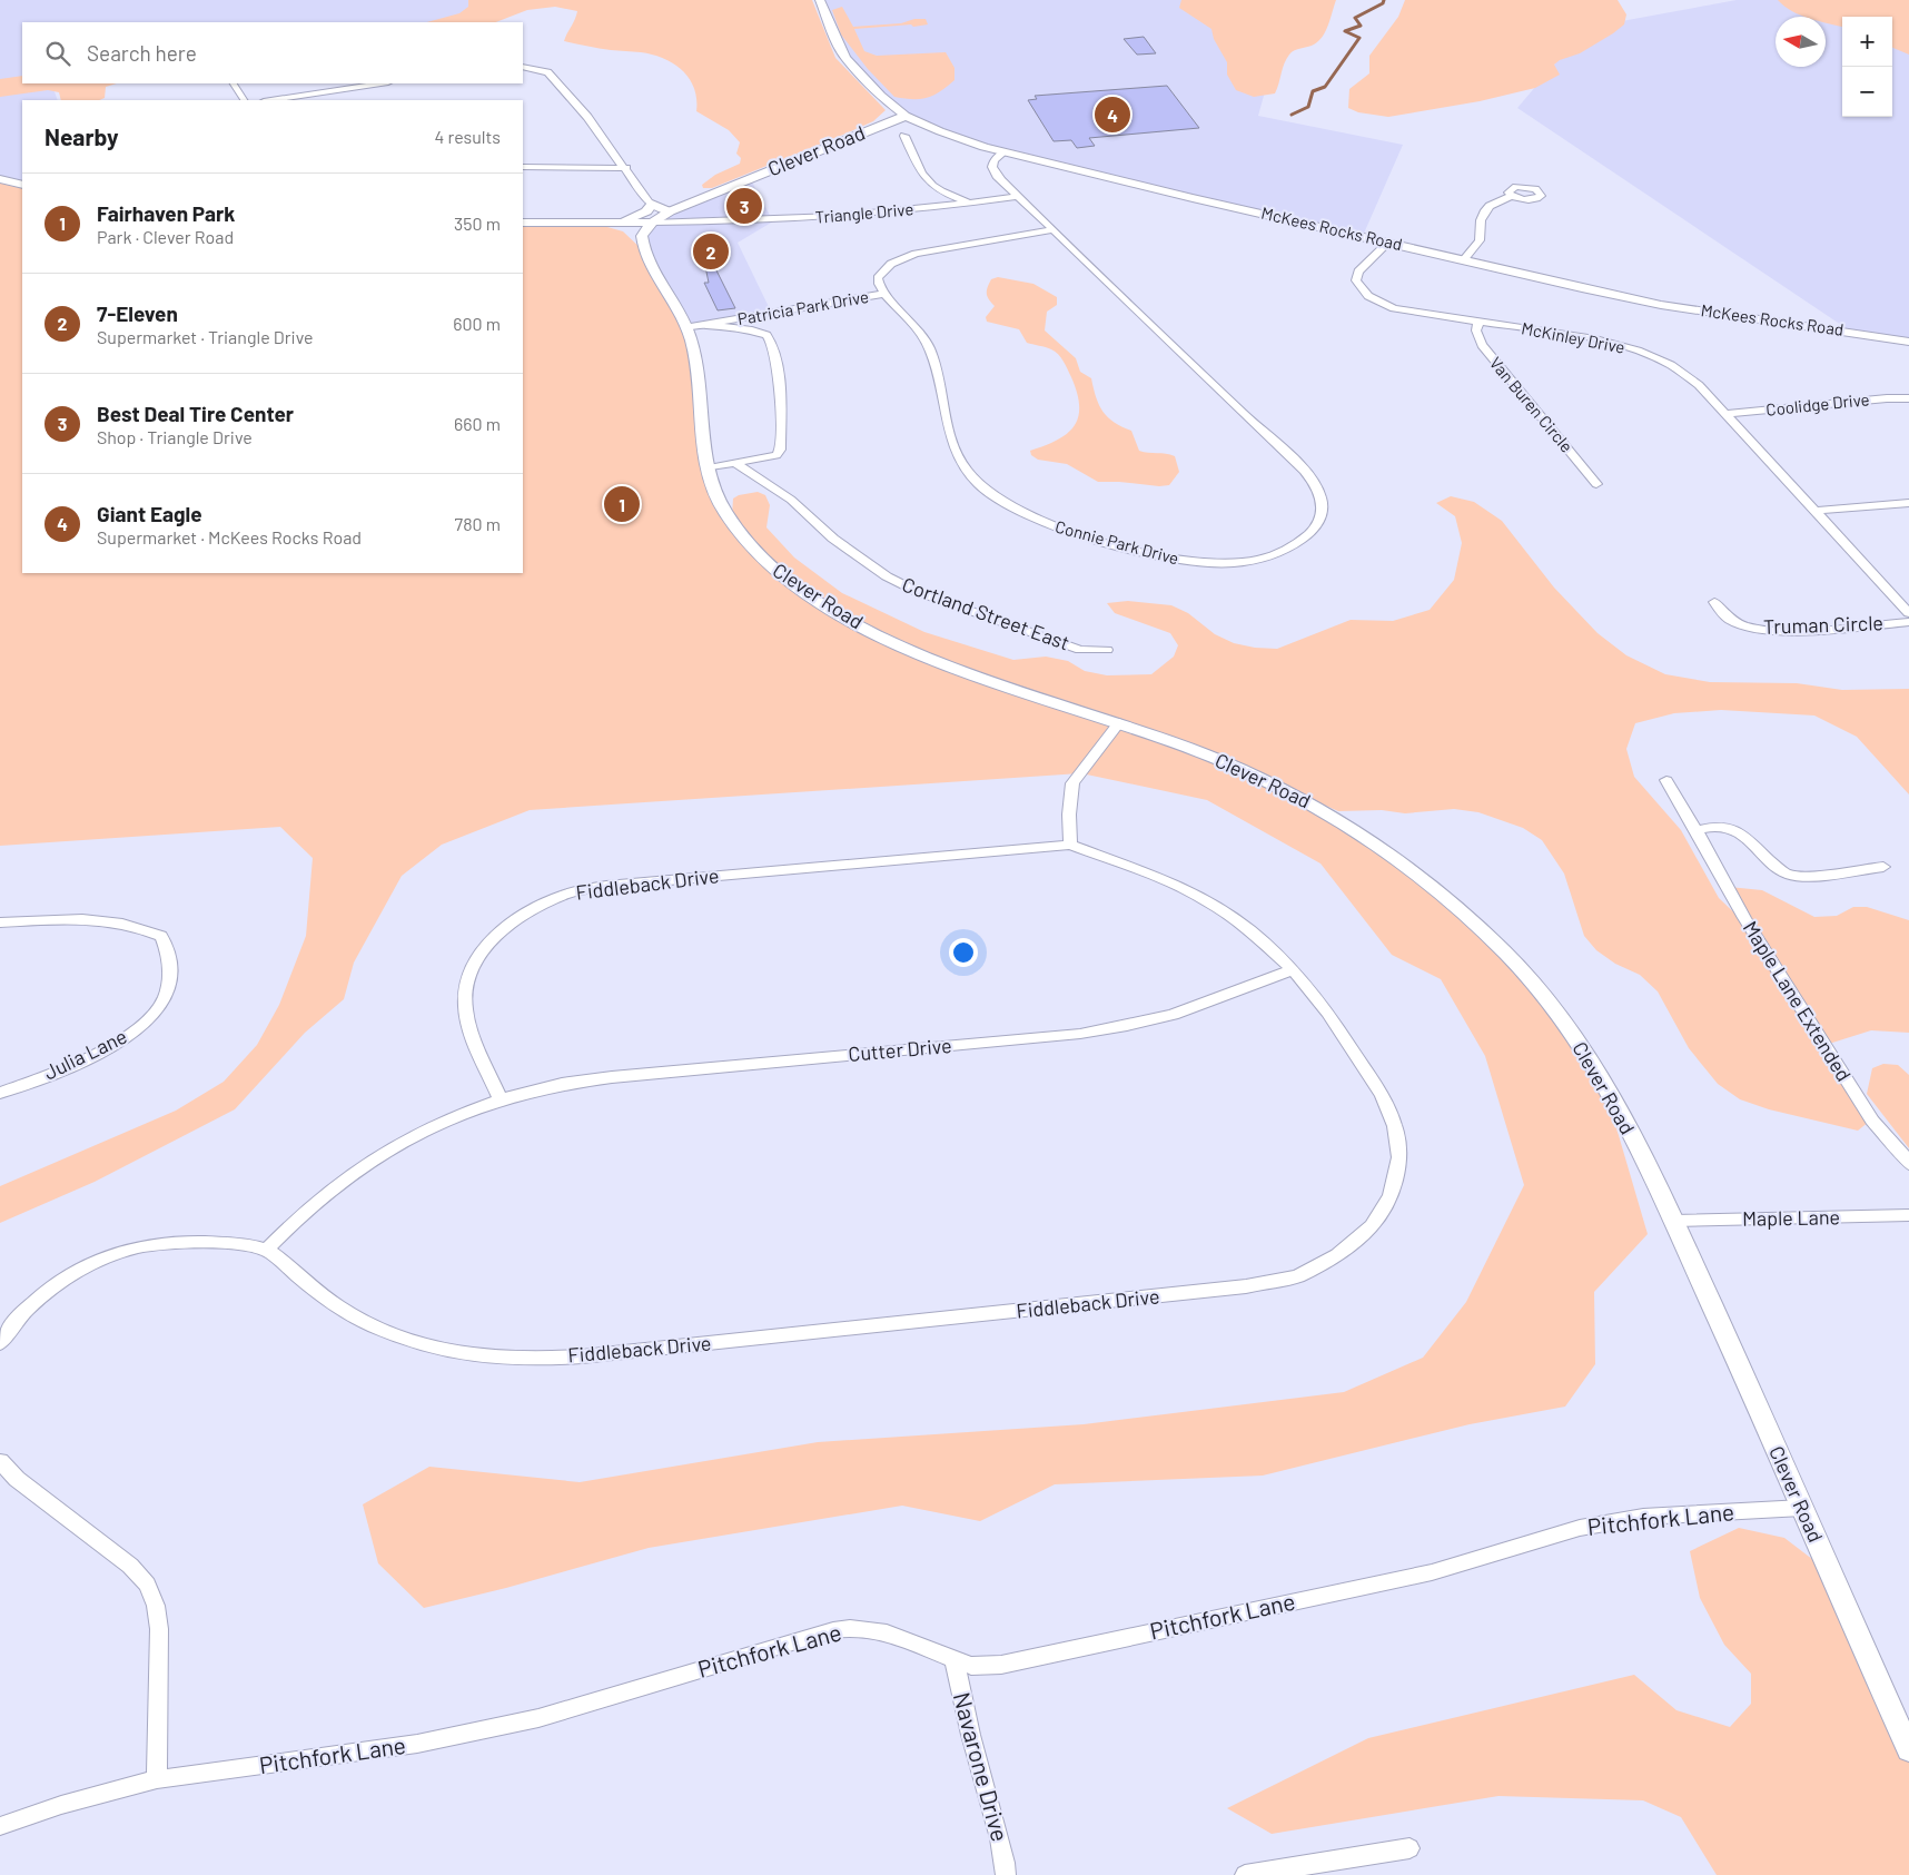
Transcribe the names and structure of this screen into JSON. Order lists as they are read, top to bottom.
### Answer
{
  "streets": {
    "street": [
      "Clever Road",
      "Triangle Drive",
      "McKees Rocks Road",
      "Patricia Park Drive",
      "McKinley Drive",
      "Van Buren Circle",
      "Coolidge Drive",
      "Connie Park Drive",
      "Cortland Street East",
      "Truman Circle",
      "Fiddleback Drive",
      "Maple Lane Extended",
      "Cutter Drive",
      "Julia Lane",
      "Maple Lane",
      "Pitchfork Lane",
      "Navarone Drive"
    ]
  },
  "crossings": [
    ["Clever Road", "Triangle Drive"],
    ["Clever Road", "McKees Rocks Road"],
    ["Clever Road", "Patricia Park Drive"],
    ["Clever Road", "Maple Lane"],
    ["Clever Road", "Pitchfork Lane"],
    ["Triangle Drive", "Connie Park Drive"],
    ["McKees Rocks Road", "McKinley Drive"],
    ["Patricia Park Drive", "Connie Park Drive"],
    ["McKinley Drive", "Van Buren Circle"],
    ["McKinley Drive", "Coolidge Drive"],
    ["Fiddleback Drive", "Cutter Drive"],
    ["Pitchfork Lane", "Navarone Drive"]
  ],
  "north": "left",
  "page": {
    "map_buttons": ["+", "−"],
    "search": "Search here",
    "pins": [
      "4",
      "3",
      "2",
      "1"
    ],
    "heading": ["Nearby", "4 results"],
    "list": [
      {
        "mark": "1",
        "name": "Fairhaven Park",
        "note": "Park · Clever Road",
        "value": "350 m"
      },
      {
        "mark": "2",
        "name": "7-Eleven",
        "note": "Supermarket · Triangle Drive",
        "value": "600 m"
      },
      {
        "mark": "3",
        "name": "Best Deal Tire Center",
        "note": "Shop · Triangle Drive",
        "value": "660 m"
      },
      {
        "mark": "4",
        "name": "Giant Eagle",
        "note": "Supermarket · McKees Rocks Road",
        "value": "780 m"
      }
    ]
  }
}
